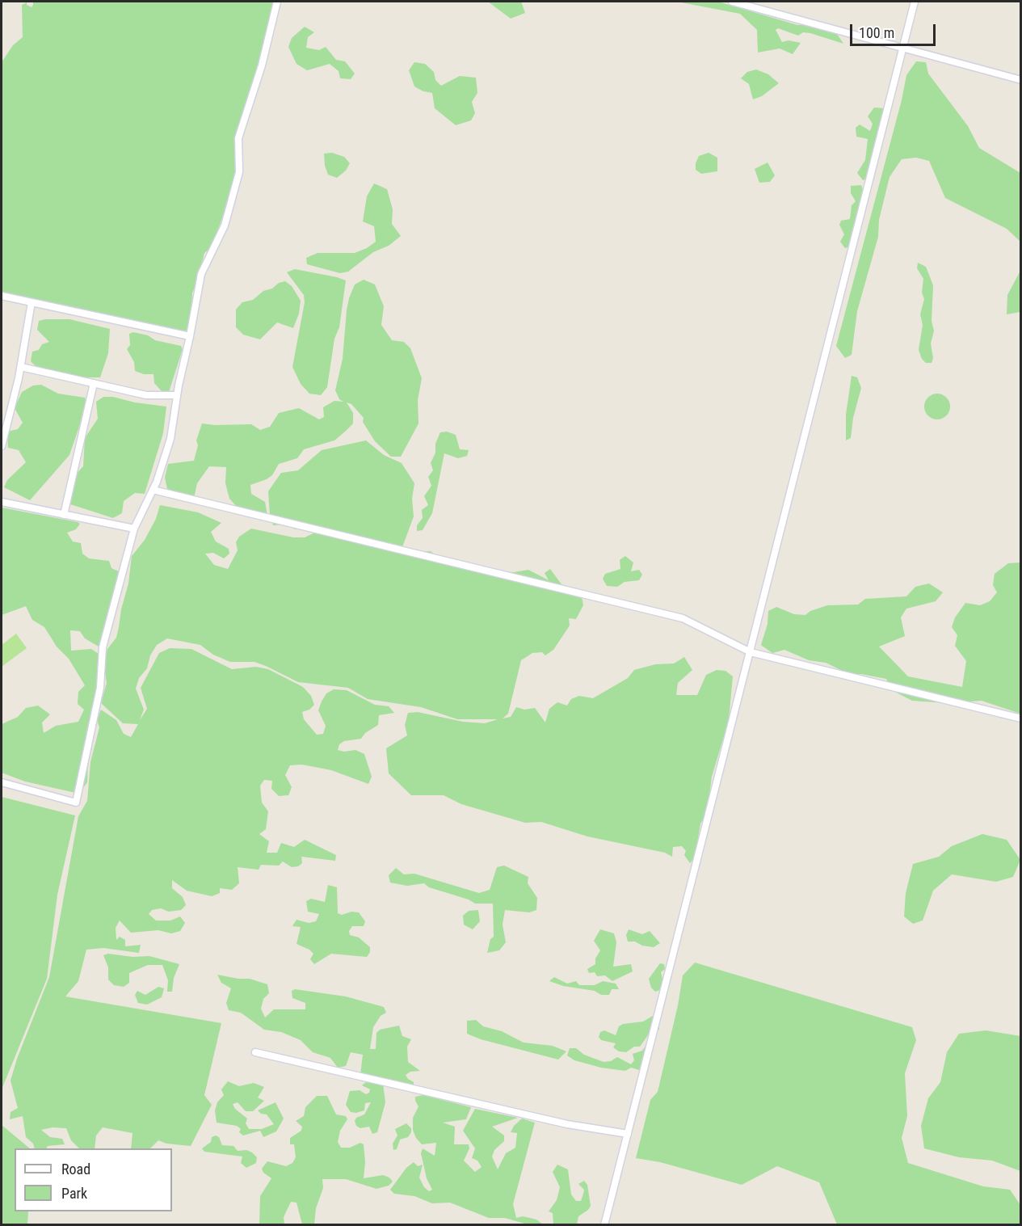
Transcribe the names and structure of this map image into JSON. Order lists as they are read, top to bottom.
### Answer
{
  "legend": ["Road", "Park"],
  "scale_bar": "100 m"
}
